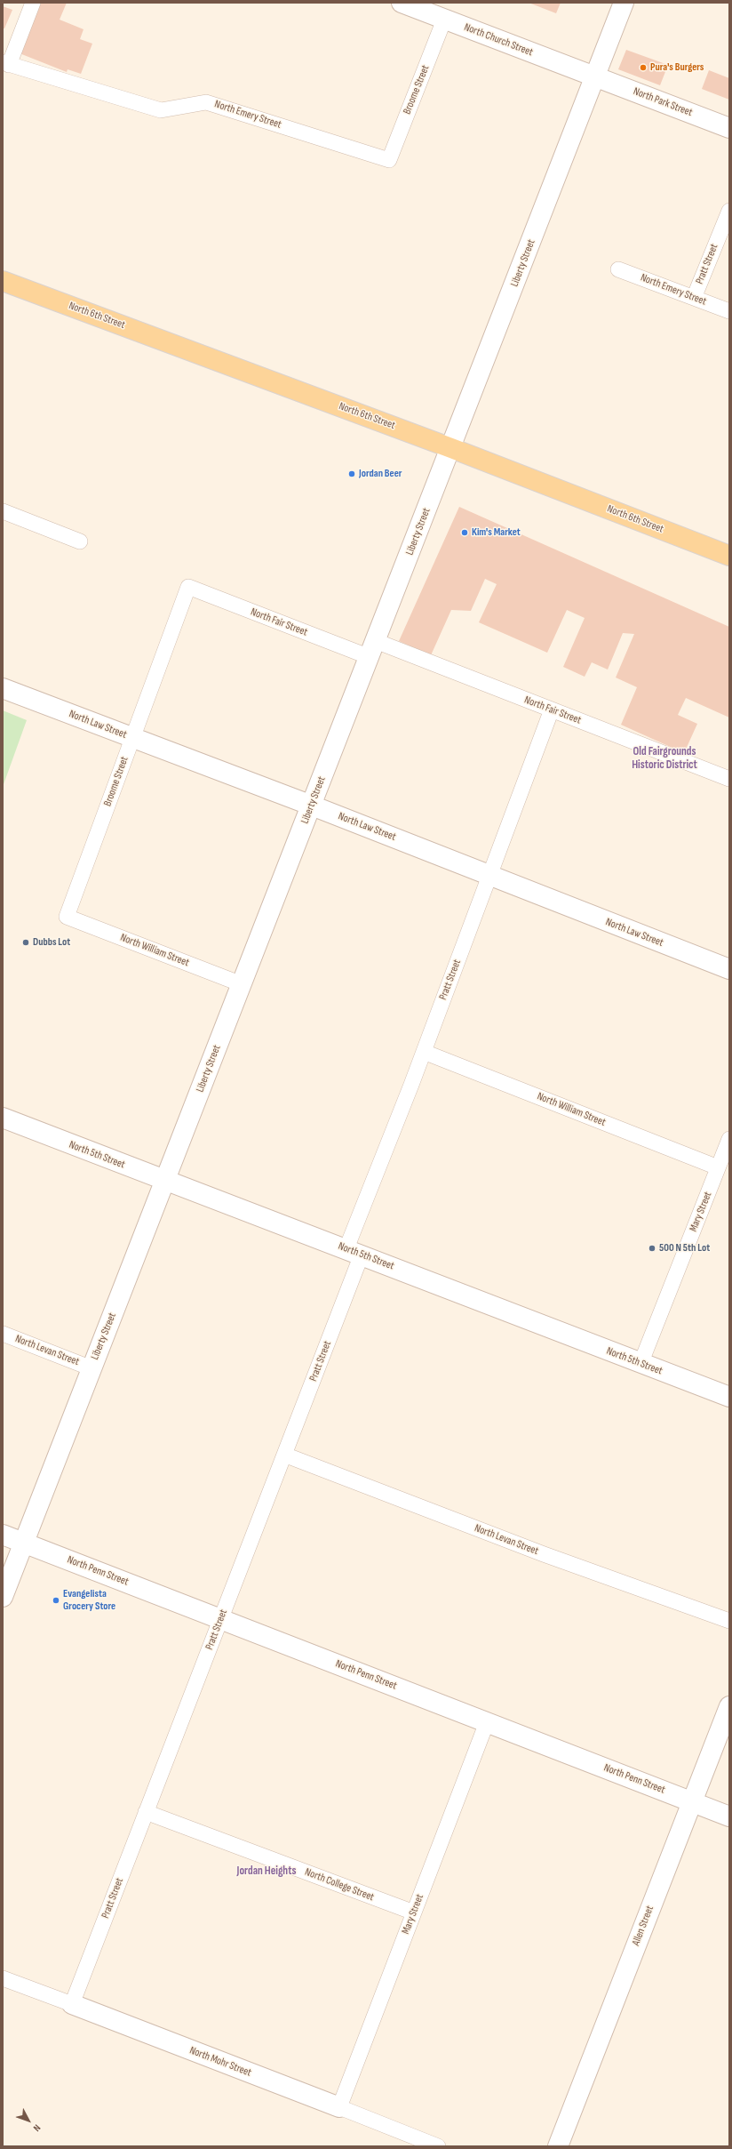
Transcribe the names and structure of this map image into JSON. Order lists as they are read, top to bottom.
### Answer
{
  "streets": {
    "main road": ["North 6th Street"],
    "street": [
      "North Church Street",
      "North Park Street",
      "Liberty Street",
      "North Law Street",
      "North 5th Street",
      "North Penn Street",
      "Allen Street",
      "North Mohr Street"
    ],
    "lane": [
      "Broome Street",
      "North Emery Street",
      "Pratt Street",
      "North Fair Street",
      "North William Street",
      "Mary Street",
      "North Levan Street",
      "North College Street"
    ]
  },
  "crossings": [
    ["North Church Street", "Broome Street"],
    ["North Church Street", "North Park Street"],
    ["North Church Street", "Liberty Street"],
    ["Broome Street", "North Emery Street"],
    ["Broome Street", "North Fair Street"],
    ["Broome Street", "North Law Street"],
    ["Broome Street", "North William Street"],
    ["North Park Street", "Liberty Street"],
    ["North Emery Street", "Pratt Street"],
    ["Liberty Street", "North 6th Street"],
    ["Liberty Street", "North Fair Street"],
    ["Liberty Street", "North Law Street"],
    ["Liberty Street", "North William Street"],
    ["Liberty Street", "North 5th Street"],
    ["Liberty Street", "North Levan Street"],
    ["Liberty Street", "North Penn Street"],
    ["Pratt Street", "North Fair Street"],
    ["Pratt Street", "North Law Street"],
    ["Pratt Street", "North William Street"],
    ["Pratt Street", "North 5th Street"],
    ["Pratt Street", "North Levan Street"],
    ["Pratt Street", "North Penn Street"],
    ["Pratt Street", "North College Street"],
    ["Pratt Street", "North Mohr Street"],
    ["North William Street", "Mary Street"],
    ["North 5th Street", "Mary Street"],
    ["Mary Street", "North Penn Street"],
    ["Mary Street", "North College Street"],
    ["Mary Street", "North Mohr Street"],
    ["North Penn Street", "Allen Street"]
  ],
  "districts": ["Old Fairgrounds Historic District", "Jordan Heights"],
  "places": [
    "Pura's Burgers",
    "Jordan Beer",
    "Kim's Market",
    "Dubbs Lot",
    "500 N 5th Lot",
    "Evangelista Grocery Store"
  ],
  "north": "bottom right"
}
